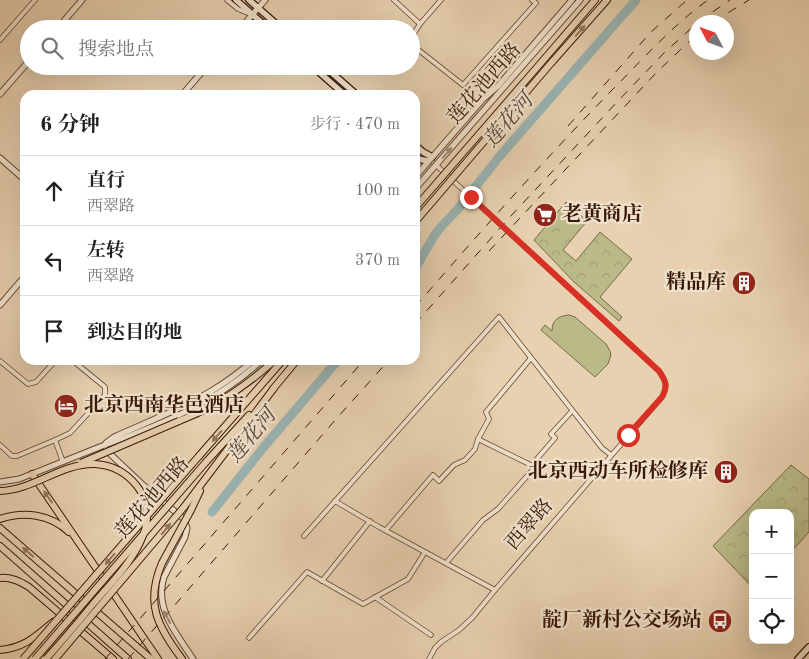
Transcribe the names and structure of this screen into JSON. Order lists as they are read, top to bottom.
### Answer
{
  "streets": {
    "highway": ["莲花池西路"],
    "street": ["西翠路"]
  },
  "crossings": [
    ["莲花池西路", "西翠路"]
  ],
  "water": ["莲花河"],
  "places": {
    "supermarket": ["老黄商店"],
    "building": ["精品库", "北京西动车所检修库"],
    "hotel": ["北京西南华邑酒店"],
    "bus stop": ["靛厂新村公交场站"]
  },
  "north": "top left",
  "page": {
    "search": "搜索地点",
    "heading": ["6 分钟", "步行 · 470 m"],
    "list": [
      ["直行", "西翠路", "100 m"],
      ["左转", "西翠路", "370 m"],
      "到达目的地"
    ],
    "map_buttons": ["+", "−"]
  }
}
